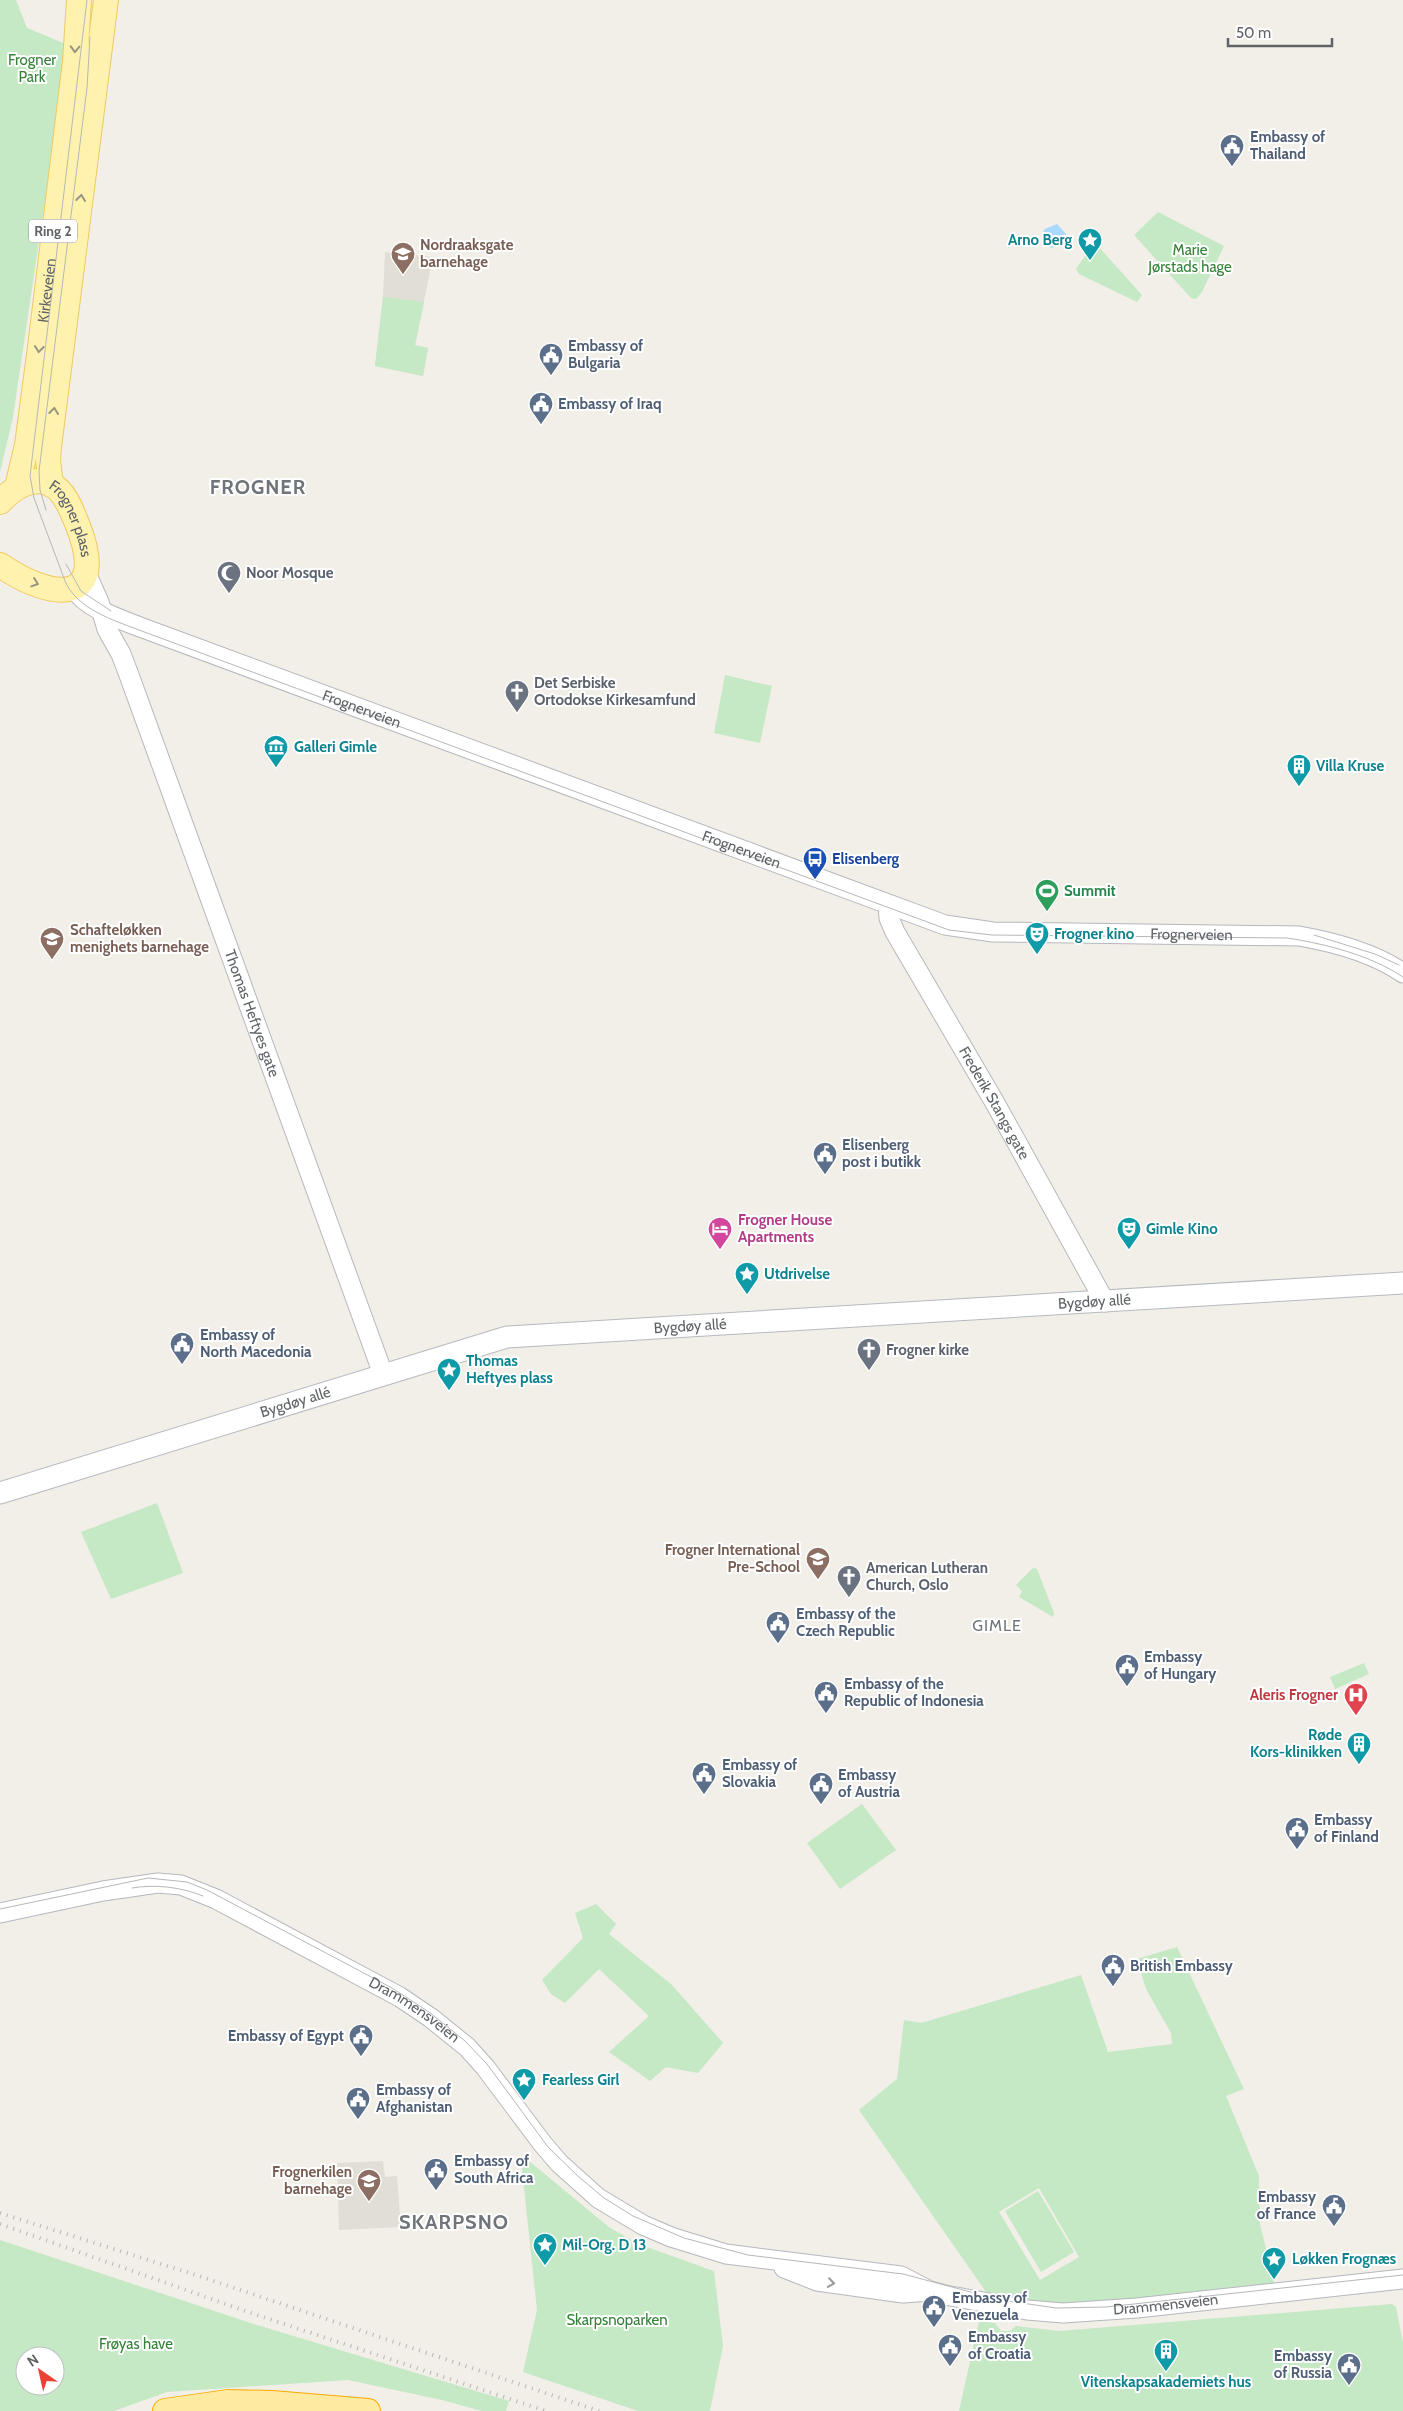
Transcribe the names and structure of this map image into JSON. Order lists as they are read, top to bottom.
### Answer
{
  "streets": {
    "main road": [
      "Ring 2",
      "Kirkeveien",
      "Frogner plass",
      "Bygdøy allé"
    ],
    "street": [
      "Frognerveien",
      "Thomas Heftyes gate",
      "Frederik Stangs gate",
      "Drammensveien"
    ]
  },
  "crossings": [
    ["Ring 2", "Frogner plass"],
    ["Kirkeveien", "Frogner plass"],
    ["Frogner plass", "Frognerveien"],
    ["Frognerveien", "Thomas Heftyes gate"],
    ["Frognerveien", "Frederik Stangs gate"],
    ["Thomas Heftyes gate", "Bygdøy allé"],
    ["Frederik Stangs gate", "Bygdøy allé"]
  ],
  "districts": ["FROGNER", "GIMLE", "SKARPSNO"],
  "parks": [
    "Frogner Park",
    "Marie Jørstads hage",
    "Skarpsnoparken",
    "Frøyas have"
  ],
  "places": {
    "public building": [
      "Embassy of Thailand",
      "Embassy of Bulgaria",
      "Embassy of Iraq",
      "Elisenberg post i butikk",
      "Embassy of North Macedonia",
      "Embassy of the Czech Republic",
      "Embassy of Hungary",
      "Embassy of the Republic of Indonesia",
      "Embassy of Slovakia",
      "Embassy of Austria",
      "Embassy of Finland",
      "British Embassy",
      "Embassy of Egypt",
      "Embassy of Afghanistan",
      "Embassy of South Africa",
      "Embassy of France",
      "Embassy of Venezuela",
      "Embassy of Croatia",
      "Embassy of Russia"
    ],
    "place": [
      "Arno Berg",
      "Utdrivelse",
      "Thomas Heftyes plass",
      "Fearless Girl",
      "Mil-Org. D 13",
      "Løkken Frognæs"
    ],
    "school or university": [
      "Nordraaksgate barnehage",
      "Schafteløkken menighets barnehage",
      "Frogner International Pre-School",
      "Frognerkilen barnehage"
    ],
    "mosque": ["Noor Mosque"],
    "church": ["Det Serbiske Ortodokse Kirkesamfund", "Frogner kirke", "American Lutheran Church, Oslo"],
    "museum": ["Galleri Gimle"],
    "building": ["Villa Kruse", "Røde Kors-klinikken", "Vitenskapsakademiets hus"],
    "bus stop": ["Elisenberg"],
    "sports": ["Summit"],
    "theatre": ["Frogner kino", "Gimle Kino"],
    "hotel": ["Frogner House Apartments"],
    "hospital": ["Aleris Frogner"]
  },
  "scale_bar": "50 m",
  "north": "top left"
}
